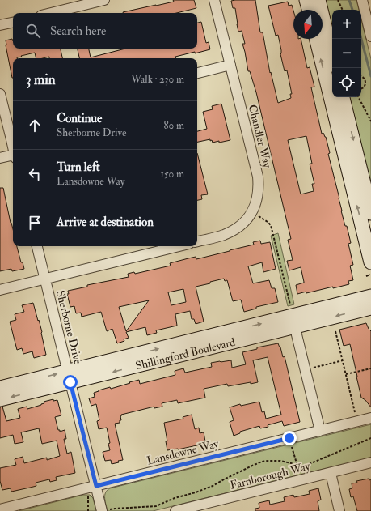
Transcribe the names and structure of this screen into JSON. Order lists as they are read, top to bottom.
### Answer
{
  "streets": {
    "street": [
      "Chandler Way",
      "Sherborne Drive",
      "Shillingford Boulevard",
      "Lansdowne Way",
      "Farnborough Way"
    ]
  },
  "crossings": [
    ["Sherborne Drive", "Shillingford Boulevard"],
    ["Sherborne Drive", "Lansdowne Way"]
  ],
  "north": "bottom",
  "page": {
    "map_buttons": ["+", "−"],
    "search": "Search here",
    "heading": ["3 min", "Walk · 230 m"],
    "list": [
      ["Continue", "Sherborne Drive", "80 m"],
      ["Turn left", "Lansdowne Way", "150 m"],
      "Arrive at destination"
    ]
  }
}
